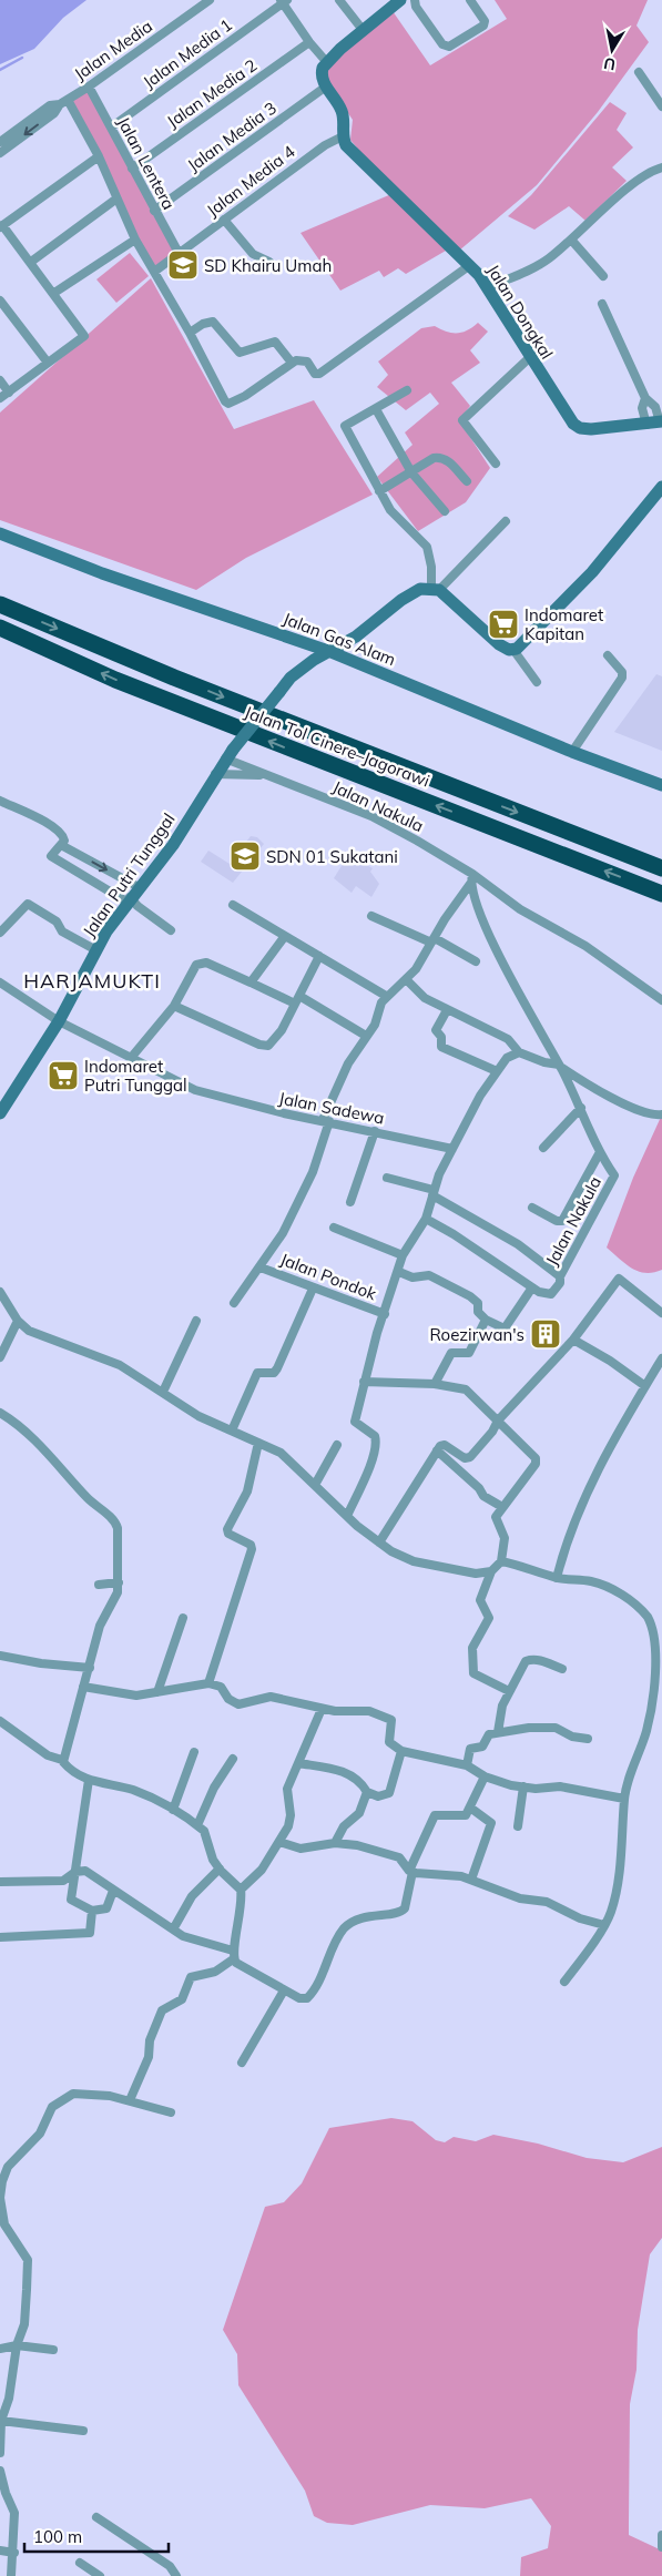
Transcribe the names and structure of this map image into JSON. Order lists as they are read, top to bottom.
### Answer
{
  "streets": {
    "highway": ["Jalan Tol Cinere–Jagorawi"],
    "street": [
      "Jalan Media",
      "Jalan Media 1",
      "Jalan Media 2",
      "Jalan Media 3",
      "Jalan Lentera",
      "Jalan Media 4",
      "Jalan Dongkal",
      "Jalan Gas Alam",
      "Jalan Nakula",
      "Jalan Putri Tunggal",
      "Jalan Sadewa",
      "Jalan Pondok"
    ]
  },
  "crossings": [
    ["Jalan Media", "Jalan Lentera"],
    ["Jalan Media 1", "Jalan Lentera"],
    ["Jalan Media 2", "Jalan Lentera"],
    ["Jalan Media 3", "Jalan Lentera"],
    ["Jalan Lentera", "Jalan Media 4"],
    ["Jalan Media 4", "Jalan Dongkal"],
    ["Jalan Gas Alam", "Jalan Putri Tunggal"],
    ["Jalan Nakula", "Jalan Putri Tunggal"],
    ["Jalan Putri Tunggal", "Jalan Sadewa"]
  ],
  "districts": ["HARJAMUKTI"],
  "places": {
    "school or university": ["SD Khairu Umah", "SDN 01 Sukatani"],
    "supermarket": ["Indomaret Kapitan", "Indomaret Putri Tunggal"],
    "building": ["Roezirwan's"]
  },
  "scale_bar": "100 m",
  "north": "bottom"
}
